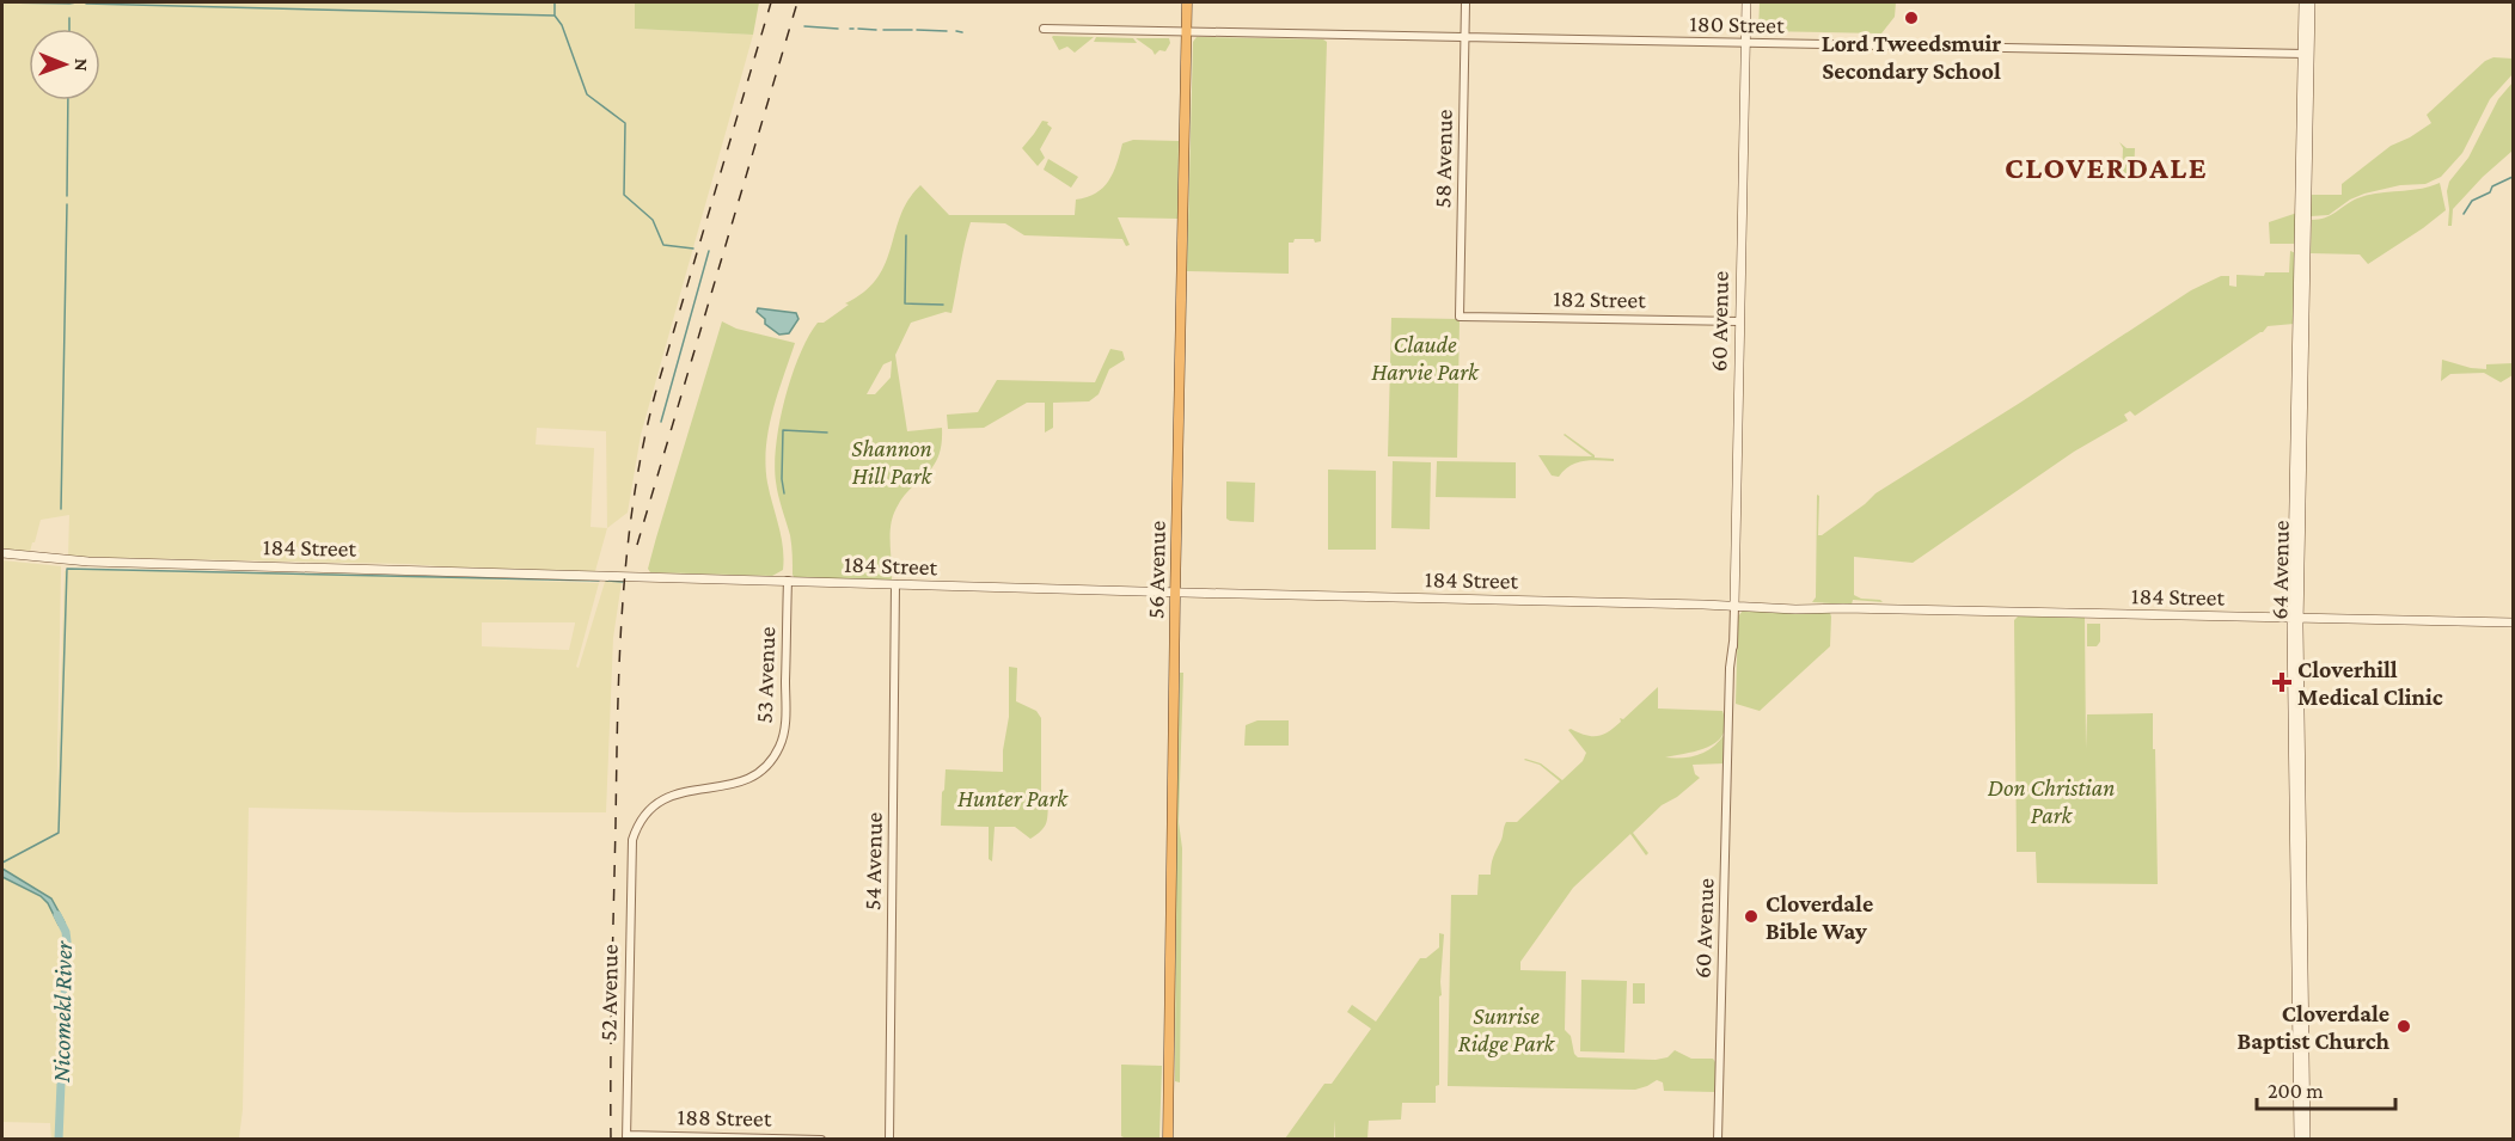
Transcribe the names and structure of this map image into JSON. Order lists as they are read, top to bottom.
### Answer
{
  "streets": {
    "highway": ["56 Avenue"],
    "main road": ["60 Avenue", "184 Street", "64 Avenue"],
    "street": [
      "180 Street",
      "58 Avenue",
      "182 Street",
      "53 Avenue",
      "54 Avenue",
      "52 Avenue",
      "188 Street"
    ]
  },
  "crossings": [
    ["180 Street", "58 Avenue"],
    ["180 Street", "60 Avenue"],
    ["180 Street", "56 Avenue"],
    ["180 Street", "64 Avenue"],
    ["58 Avenue", "182 Street"],
    ["182 Street", "60 Avenue"],
    ["60 Avenue", "184 Street"],
    ["184 Street", "56 Avenue"],
    ["184 Street", "64 Avenue"],
    ["184 Street", "53 Avenue"],
    ["184 Street", "54 Avenue"],
    ["53 Avenue", "52 Avenue"],
    ["52 Avenue", "188 Street"]
  ],
  "districts": ["CLOVERDALE"],
  "water": ["Nicomekl River"],
  "parks": [
    "Claude Harvie Park",
    "Shannon Hill Park",
    "Don Christian Park",
    "Hunter Park",
    "Sunrise Ridge Park"
  ],
  "places": {
    "other": ["Lord Tweedsmuir Secondary School", "Cloverdale Bible Way", "Cloverdale Baptist Church"],
    "health": ["Cloverhill Medical Clinic"]
  },
  "scale_bar": "200 m",
  "north": "right"
}
